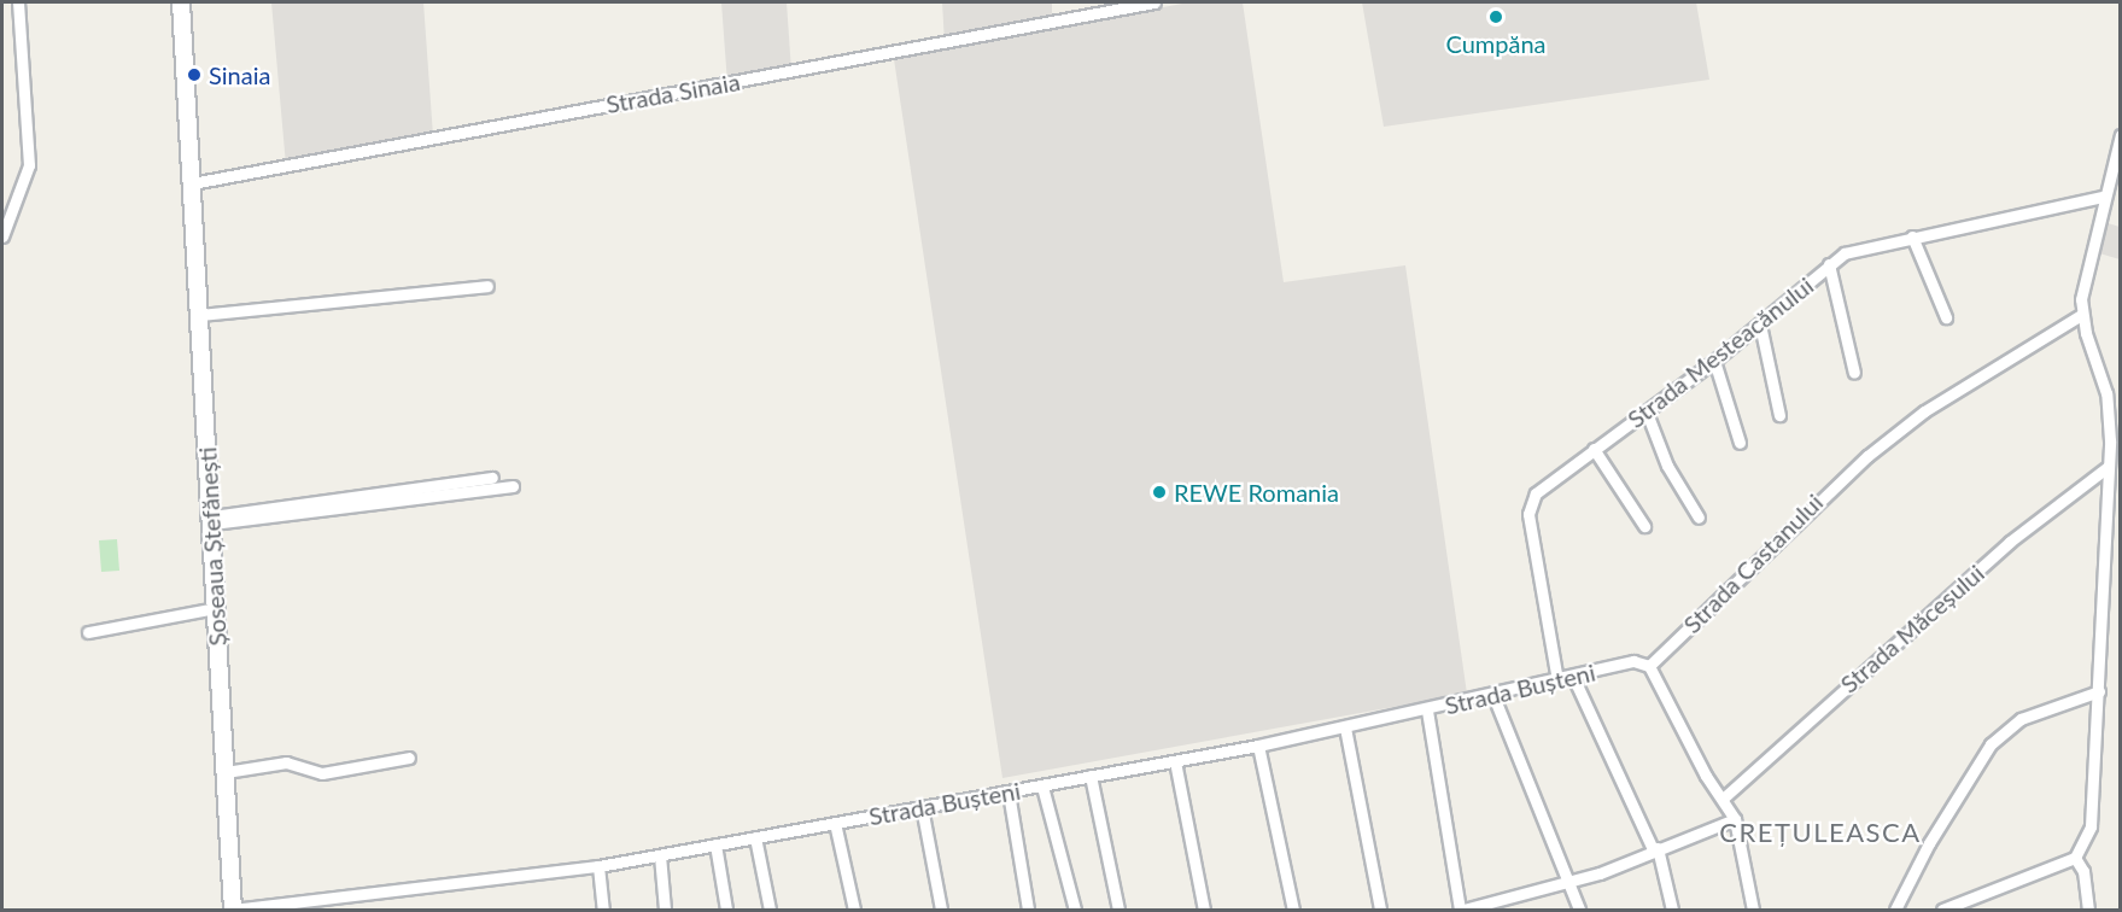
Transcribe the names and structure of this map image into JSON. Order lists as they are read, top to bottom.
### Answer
{
  "streets": {
    "main road": ["Șoseaua Ștefănești"],
    "street": [
      "Strada Sinaia",
      "Strada Mesteacănului",
      "Strada Castanului",
      "Strada Măceșului",
      "Strada Bușteni"
    ]
  },
  "crossings": [
    ["Strada Sinaia", "Șoseaua Ștefănești"],
    ["Strada Mesteacănului", "Strada Bușteni"],
    ["Șoseaua Ștefănești", "Strada Bușteni"],
    ["Strada Castanului", "Strada Bușteni"]
  ],
  "districts": ["CREȚULEASCA"],
  "places": ["Cumpăna", "Sinaia", "REWE Romania"]
}
